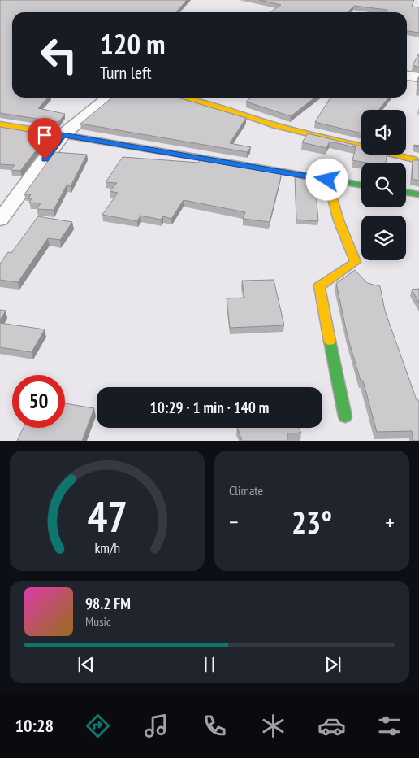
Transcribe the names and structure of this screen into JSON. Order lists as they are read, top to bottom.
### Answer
{
  "page": {
    "turn": ["120 m", "Turn left"],
    "limit": "50",
    "trip": "10:29 · 1 min · 140 m",
    "tile": "Climate",
    "heat": ["−", "23°", "+"],
    "song": ["98.2 FM", "Music"],
    "tabs": "10:28",
    "gauge": ["47", "km/h"]
  }
}
